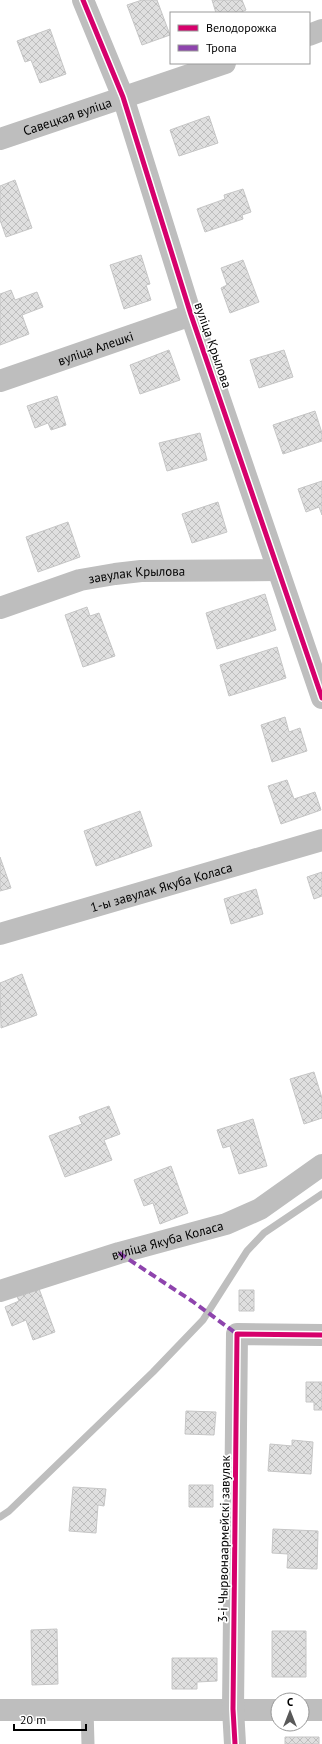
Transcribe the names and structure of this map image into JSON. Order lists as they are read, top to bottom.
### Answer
{
  "streets": {
    "street": [
      "Савецкая вуліца",
      "вуліца Крылова",
      "вуліца Алешкі",
      "завулак Крылова",
      "1-ы завулак Якуба Коласа",
      "вуліца Якуба Коласа",
      "3-і Чырвонаармейскі завулак"
    ]
  },
  "crossings": [
    ["Савецкая вуліца", "вуліца Крылова"],
    ["вуліца Крылова", "вуліца Алешкі"],
    ["вуліца Крылова", "завулак Крылова"]
  ],
  "legend": ["Велодорожка", "Тропа"],
  "scale_bar": "20 m",
  "north": "top"
}
